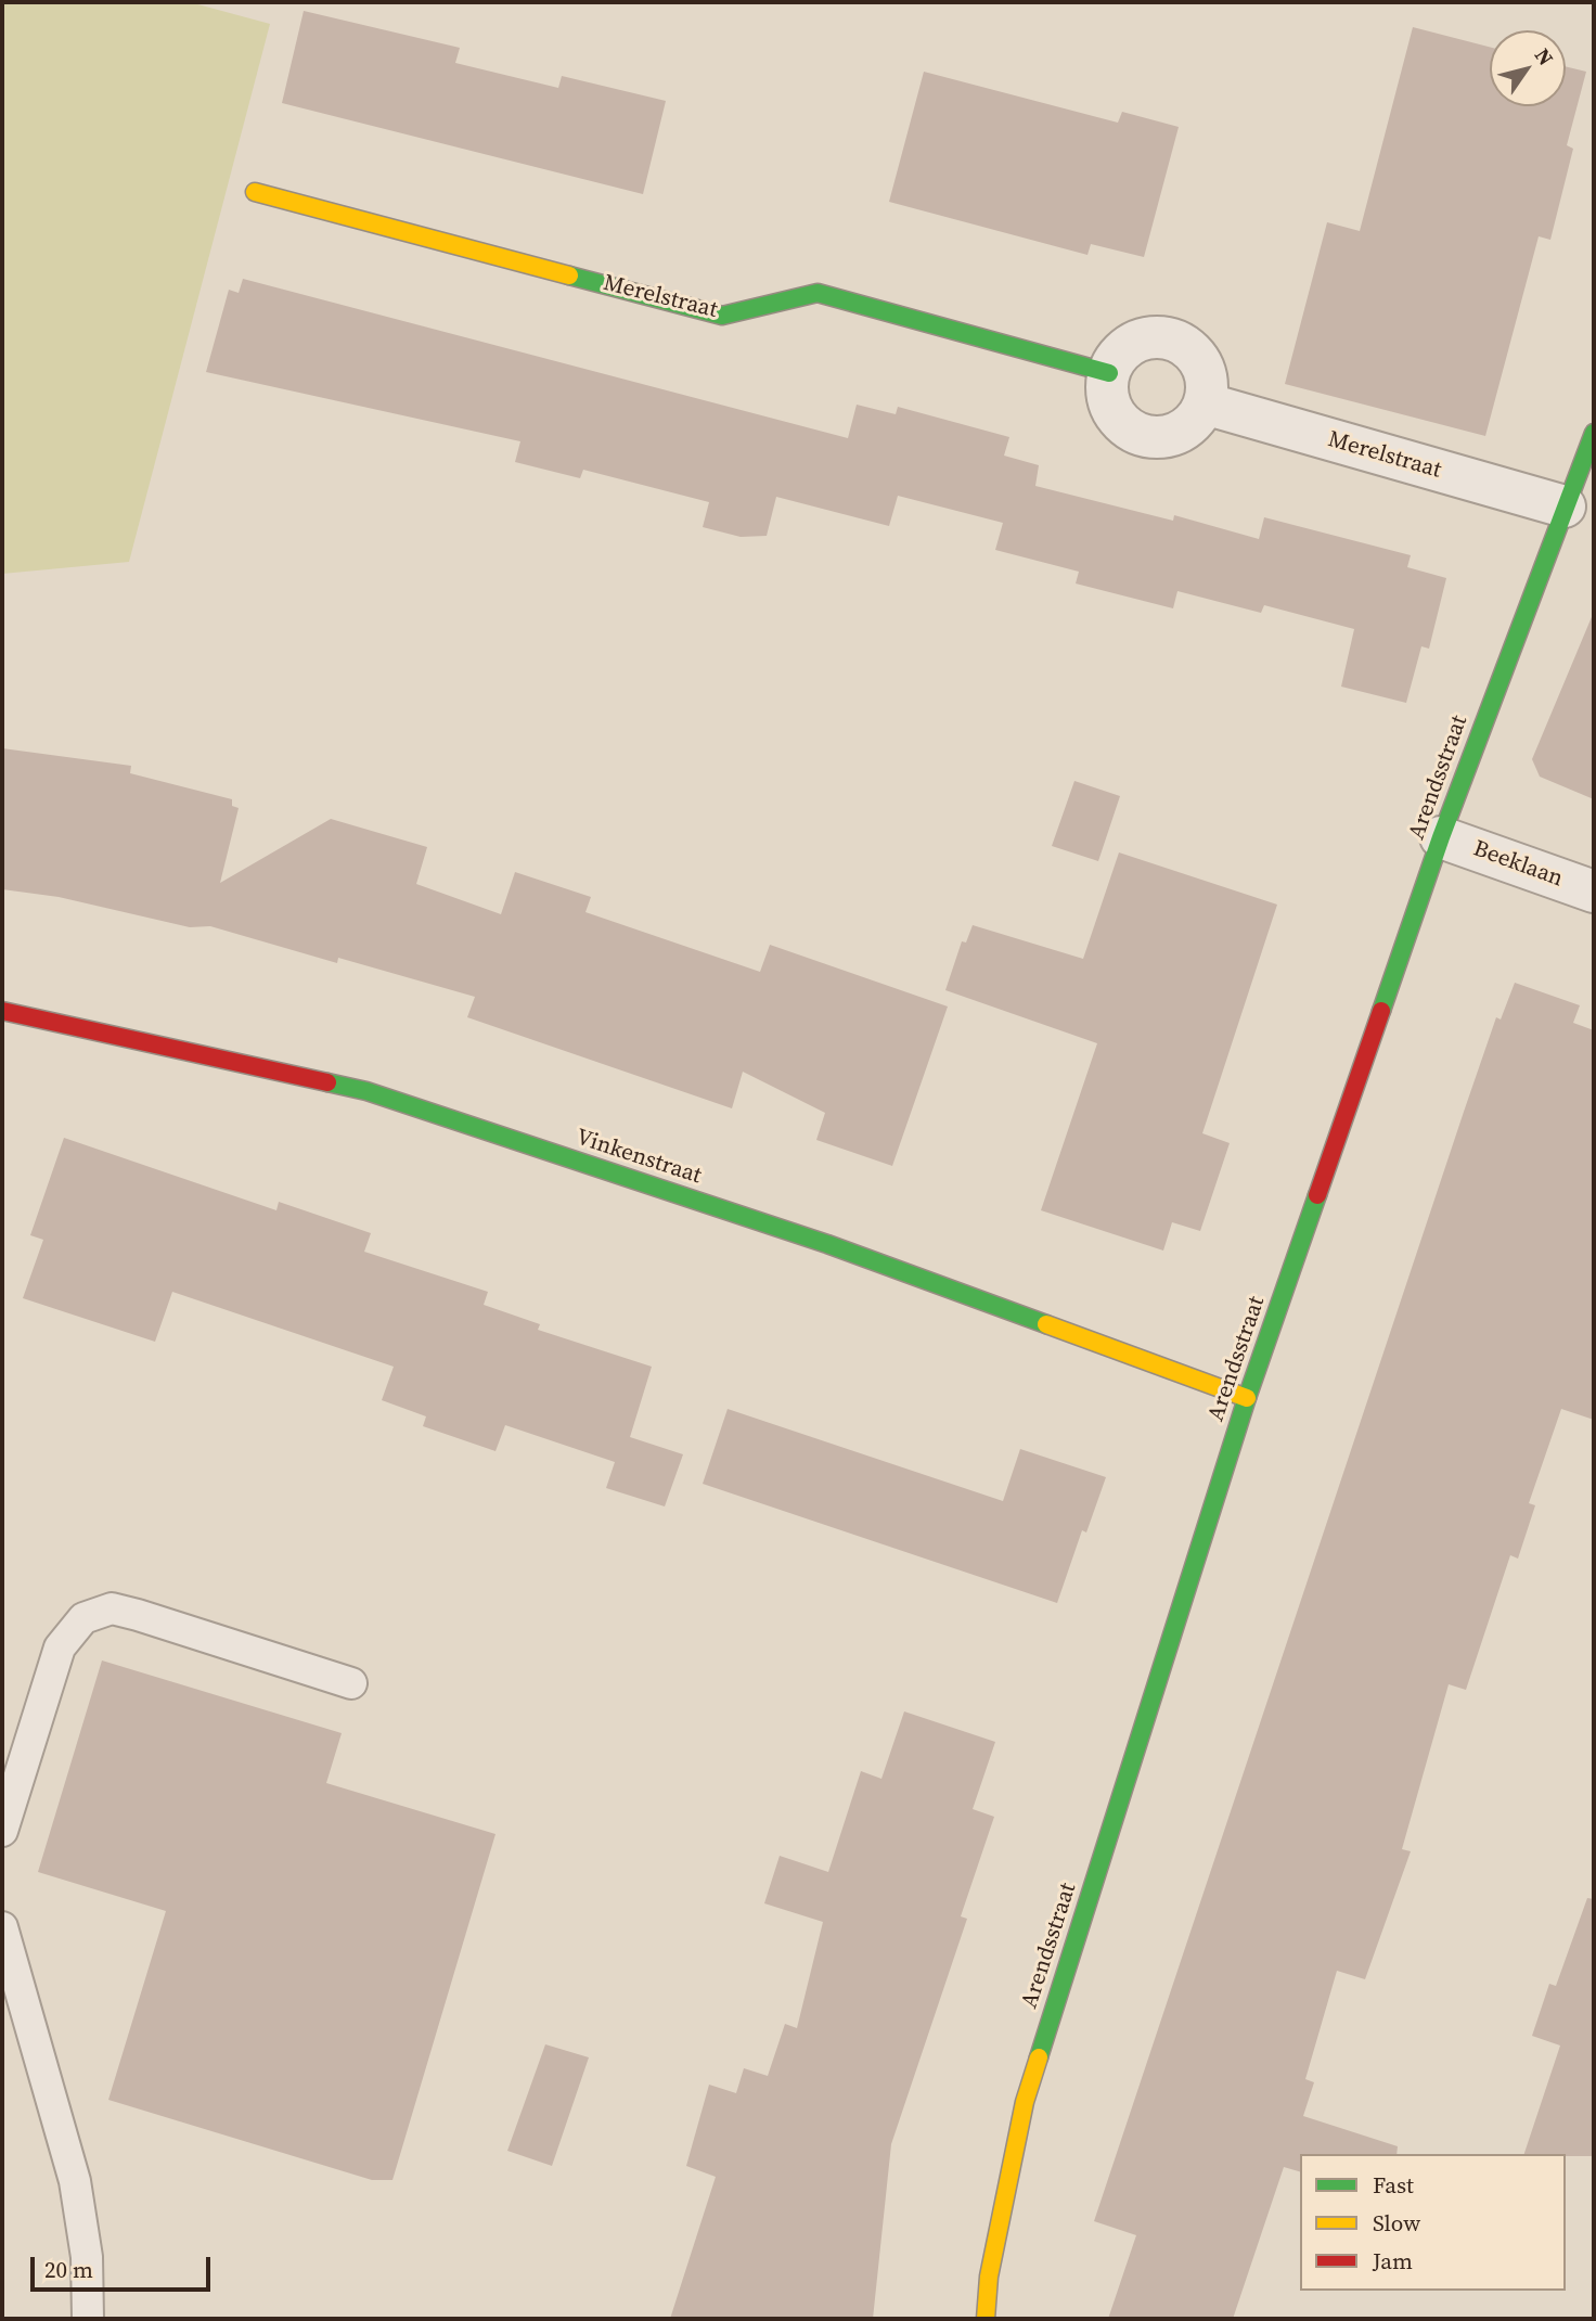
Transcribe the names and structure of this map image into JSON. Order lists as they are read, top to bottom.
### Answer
{
  "streets": {
    "street": [
      "Merelstraat",
      "Arendsstraat",
      "Beeklaan",
      "Vinkenstraat"
    ]
  },
  "crossings": [
    ["Merelstraat", "Arendsstraat"],
    ["Arendsstraat", "Beeklaan"],
    ["Arendsstraat", "Vinkenstraat"]
  ],
  "legend": ["Fast", "Slow", "Jam"],
  "scale_bar": "20 m",
  "north": "top right"
}
